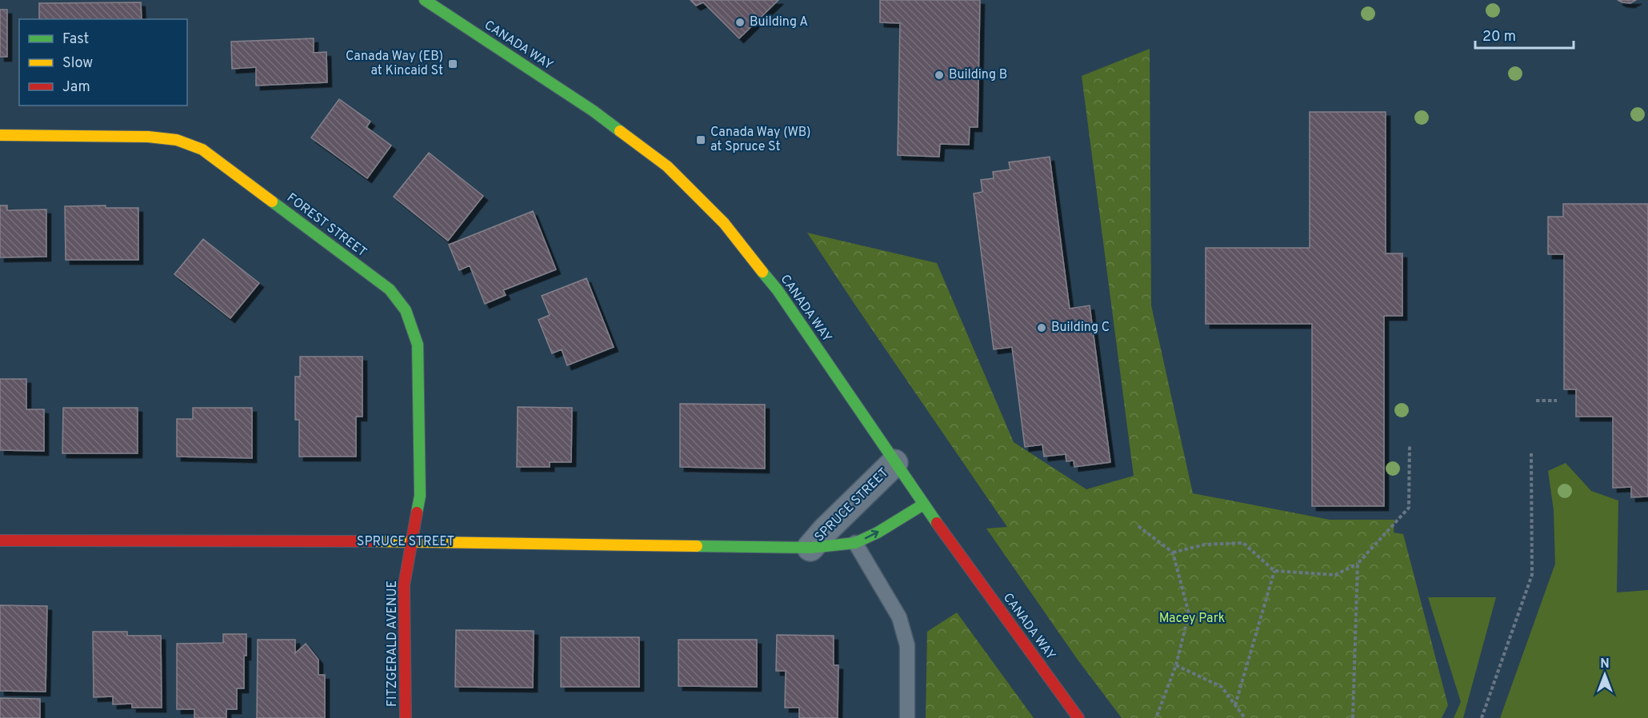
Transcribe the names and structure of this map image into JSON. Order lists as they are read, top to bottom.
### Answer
{
  "streets": {
    "street": [
      "CANADA WAY",
      "FOREST STREET",
      "SPRUCE STREET",
      "FITZGERALD AVENUE"
    ]
  },
  "crossings": [
    ["CANADA WAY", "SPRUCE STREET"],
    ["FOREST STREET", "SPRUCE STREET"],
    ["FOREST STREET", "FITZGERALD AVENUE"],
    ["SPRUCE STREET", "FITZGERALD AVENUE"]
  ],
  "parks": ["Macey Park"],
  "places": {
    "other": ["Building A", "Building B", "Building C"],
    "transit": ["Canada Way (EB) at Kincaid St", "Canada Way (WB) at Spruce St"]
  },
  "legend": ["Fast", "Slow", "Jam"],
  "scale_bar": "20 m",
  "north": "top"
}
